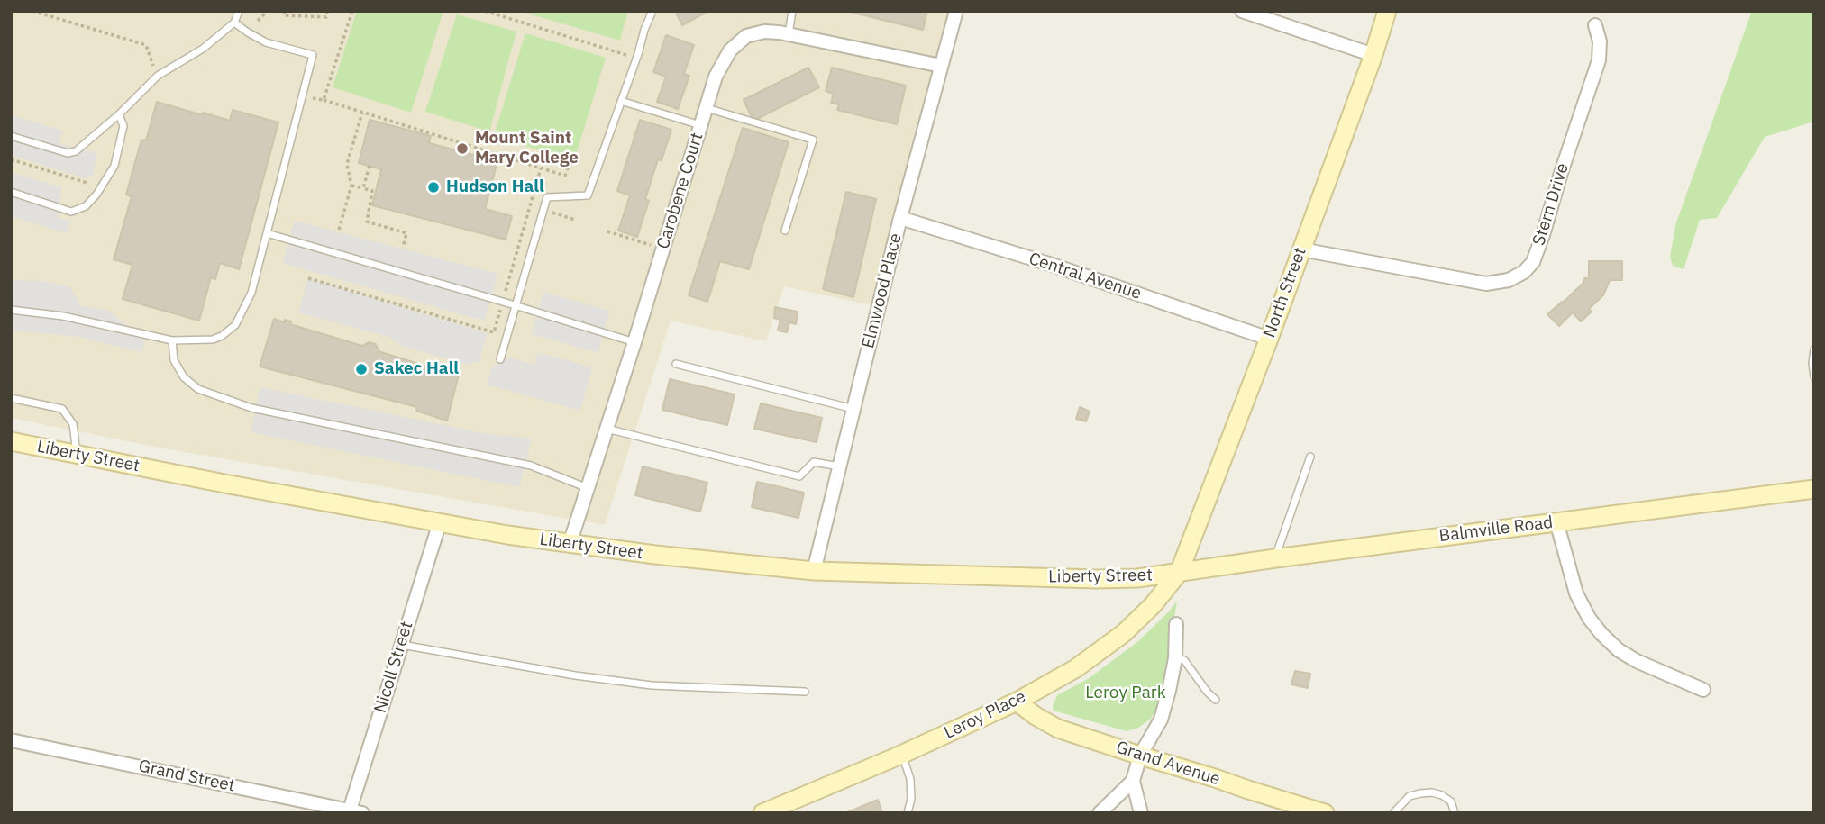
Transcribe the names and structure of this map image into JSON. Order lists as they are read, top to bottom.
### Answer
{
  "streets": {
    "street": [
      "Carobene Court",
      "Stern Drive",
      "Central Avenue",
      "Elmwood Place",
      "North Street",
      "Liberty Street",
      "Balmville Road",
      "Nicoll Street",
      "Leroy Place",
      "Grand Avenue",
      "Grand Street"
    ]
  },
  "crossings": [
    ["Carobene Court", "Elmwood Place"],
    ["Carobene Court", "Liberty Street"],
    ["Stern Drive", "North Street"],
    ["Central Avenue", "Elmwood Place"],
    ["Central Avenue", "North Street"],
    ["Elmwood Place", "Liberty Street"],
    ["North Street", "Liberty Street"],
    ["North Street", "Balmville Road"],
    ["North Street", "Leroy Place"],
    ["Liberty Street", "Balmville Road"],
    ["Liberty Street", "Nicoll Street"],
    ["Liberty Street", "Leroy Place"],
    ["Balmville Road", "Leroy Place"],
    ["Nicoll Street", "Grand Street"],
    ["Leroy Place", "Grand Avenue"]
  ],
  "parks": ["Leroy Park"],
  "places": ["Mount Saint Mary College", "Hudson Hall", "Sakec Hall"]
}
